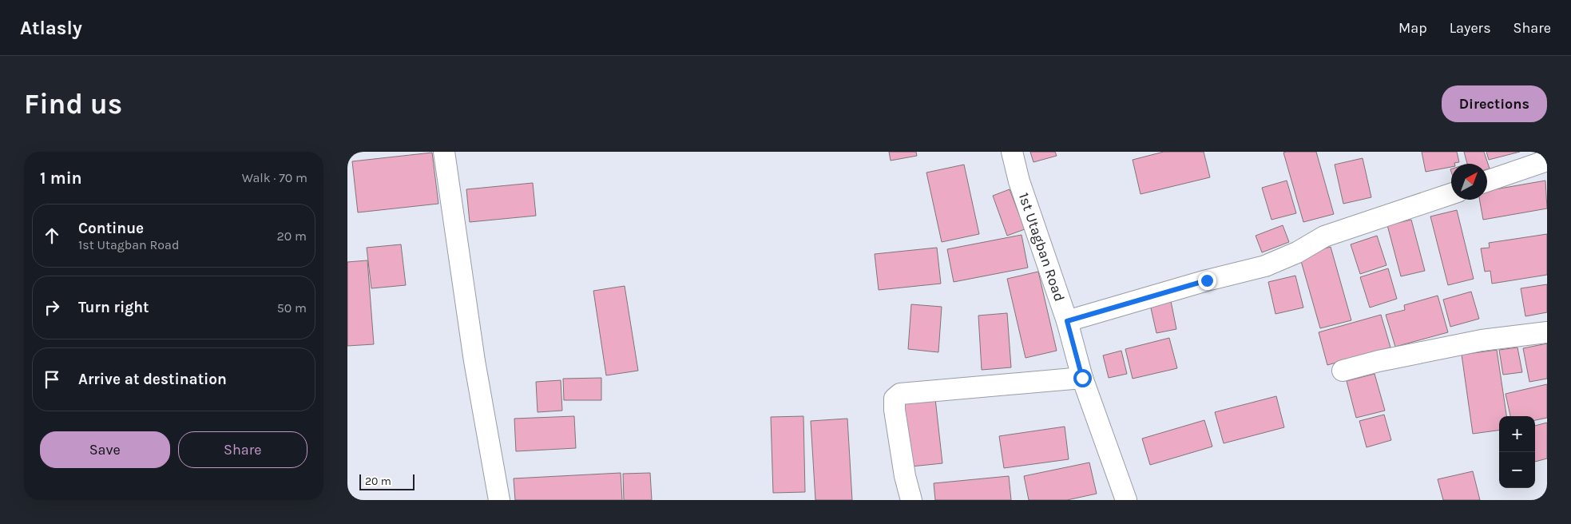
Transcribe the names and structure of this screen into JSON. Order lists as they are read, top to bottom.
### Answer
{
  "streets": {
    "street": ["1st Utagban Road"]
  },
  "scale_bar": "20 m",
  "north": "top right",
  "page": {
    "header": "Atlasly",
    "nav": ["Map", "Layers", "Share"],
    "buttons": [
      "Directions",
      ["Save", "Share"]
    ],
    "title": "Find us",
    "heading": ["1 min", "Walk · 70 m"],
    "list": [
      ["Continue", "1st Utagban Road", "20 m"],
      ["Turn right", "50 m"],
      "Arrive at destination"
    ],
    "map_buttons": ["+", "−"],
    "scale": "20 m"
  }
}
